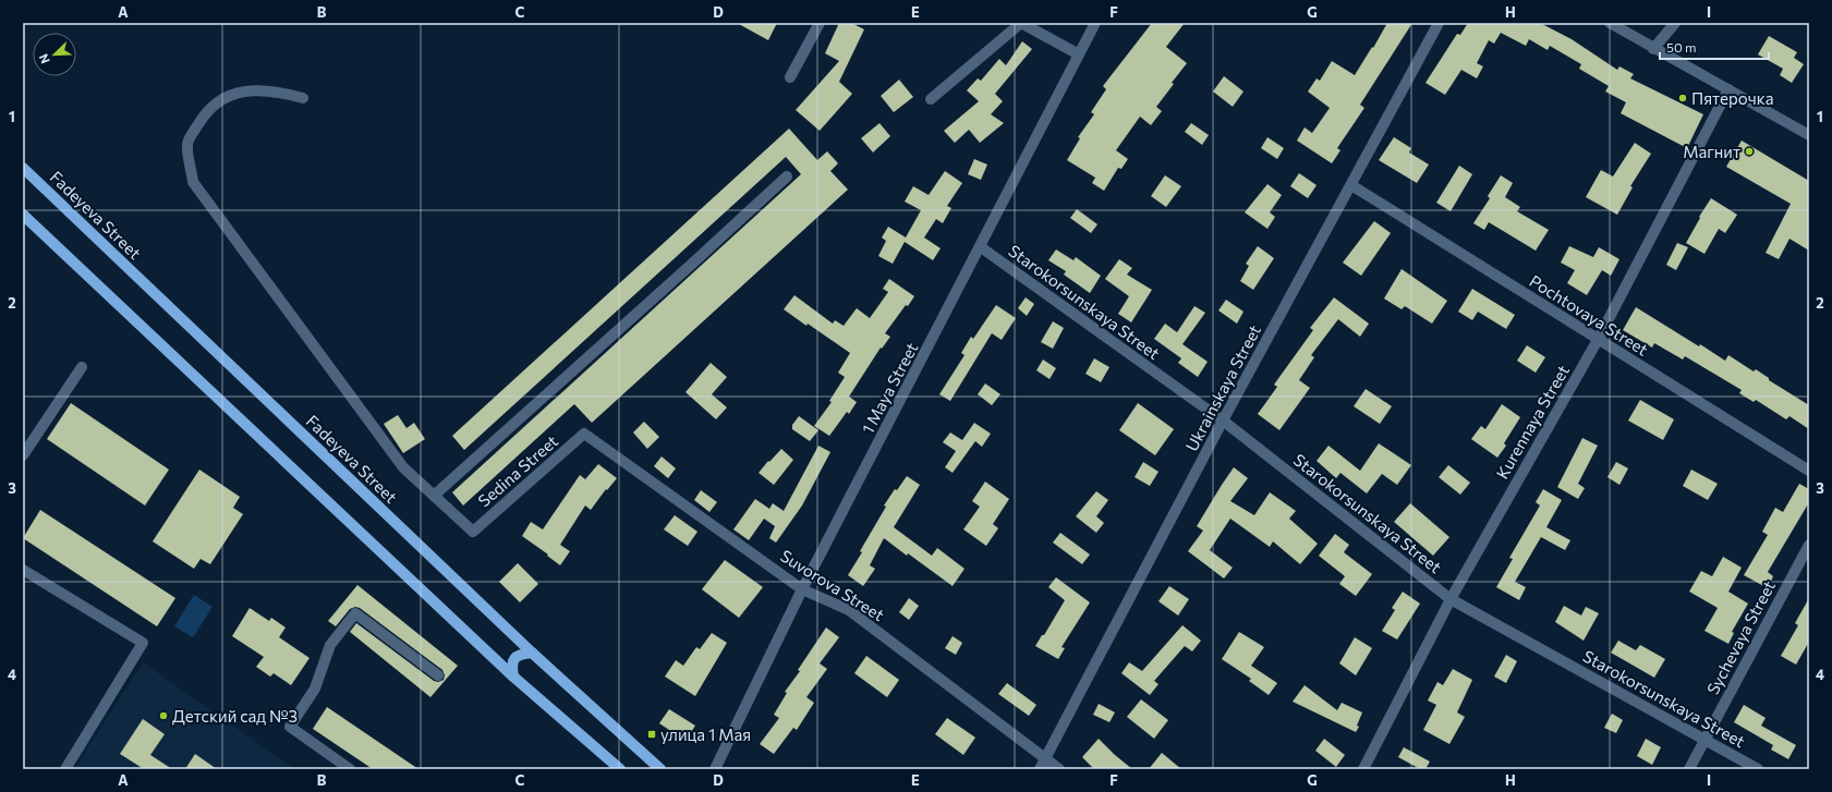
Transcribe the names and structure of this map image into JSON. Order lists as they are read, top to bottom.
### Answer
{
  "streets": {
    "main road": ["Fadeyeva Street"],
    "street": [
      "Starokorsunskaya Street",
      "Pochtovaya Street",
      "1 Maya Street",
      "Ukrainskaya Street",
      "Kurennaya Street",
      "Sedina Street",
      "Suvorova Street",
      "Sychevaya Street"
    ]
  },
  "crossings": [
    ["Starokorsunskaya Street", "1 Maya Street"],
    ["Starokorsunskaya Street", "Ukrainskaya Street"],
    ["Starokorsunskaya Street", "Kurennaya Street"],
    ["Starokorsunskaya Street", "Sychevaya Street"],
    ["Pochtovaya Street", "Ukrainskaya Street"],
    ["Pochtovaya Street", "Kurennaya Street"],
    ["1 Maya Street", "Suvorova Street"],
    ["Ukrainskaya Street", "Suvorova Street"],
    ["Sedina Street", "Suvorova Street"]
  ],
  "places": {
    "other": ["Пятерочка", "Магнит", "Детский сад №3"],
    "transit": ["улица 1 Мая"]
  },
  "scale_bar": "50 m",
  "north": "bottom left",
  "grid": {
    "columns": [
      "A",
      "B",
      "C",
      "D",
      "E",
      "F",
      "G",
      "H",
      "I"
    ],
    "rows": [
      "1",
      "2",
      "3",
      "4"
    ]
  }
}
